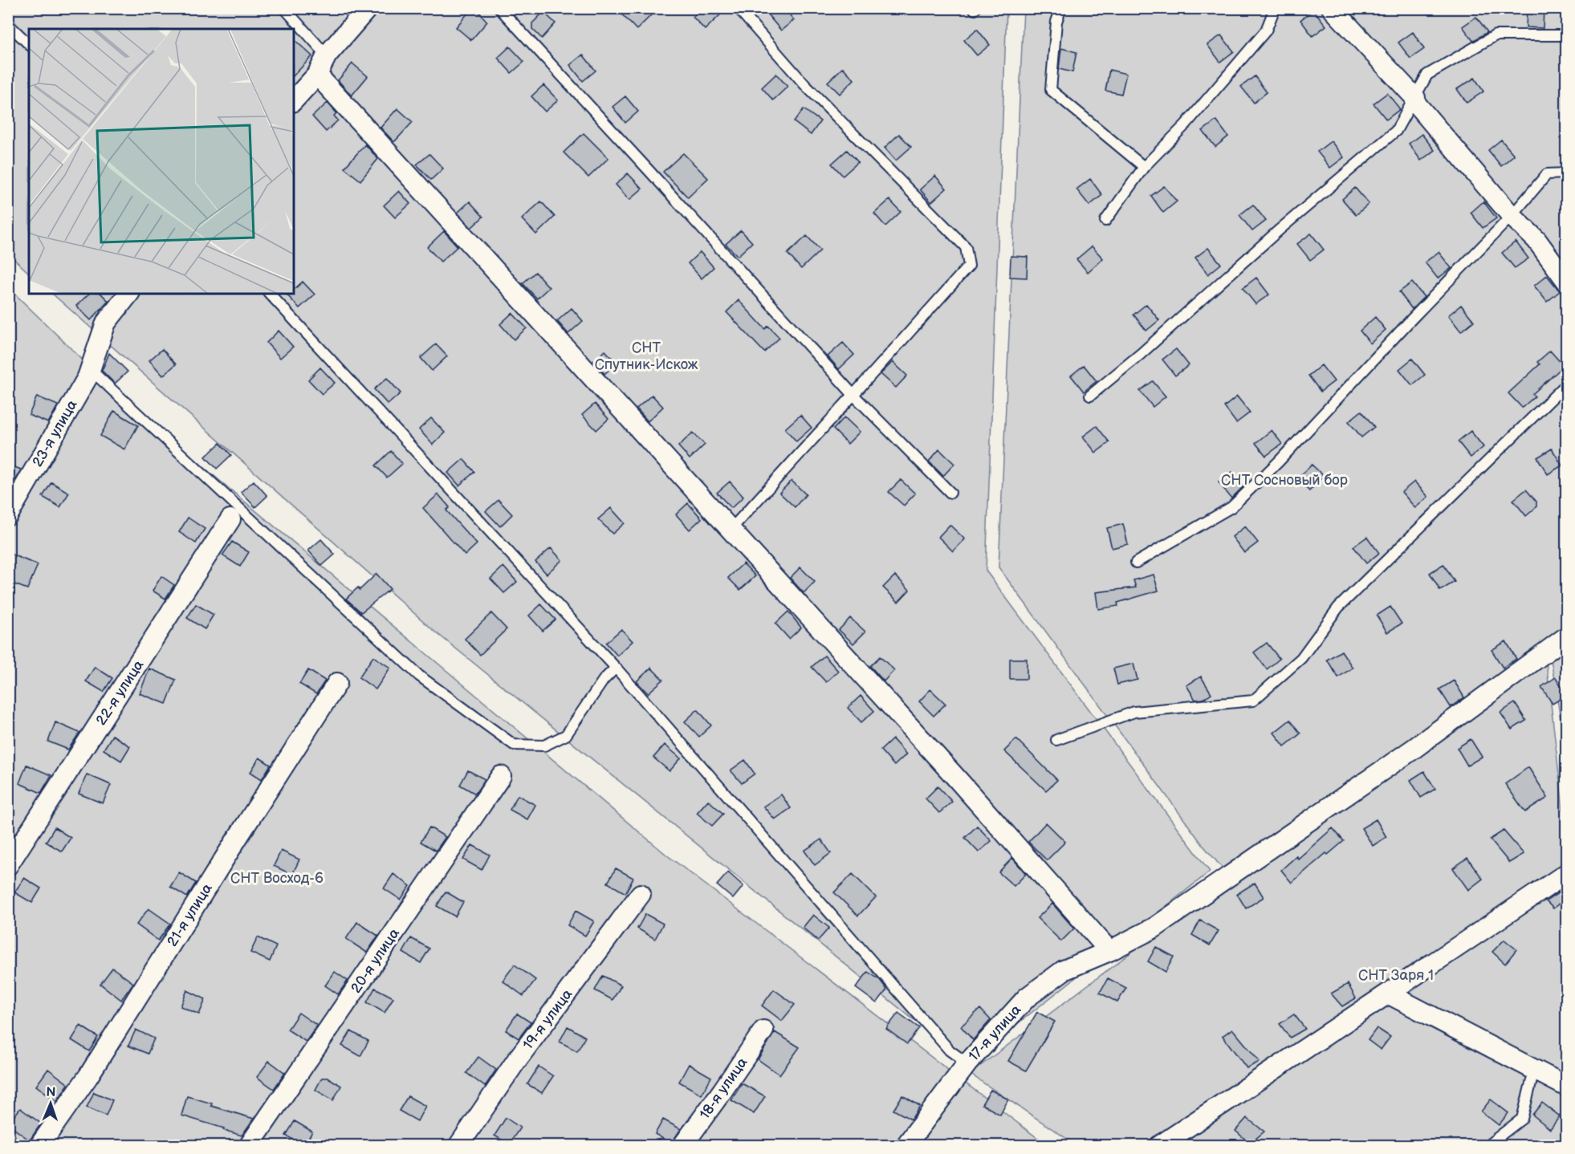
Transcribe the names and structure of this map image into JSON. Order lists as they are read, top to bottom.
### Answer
{
  "streets": {
    "street": [
      "23-я улица",
      "22-я улица",
      "21-я улица",
      "20-я улица",
      "19-я улица",
      "17-я улица",
      "18-я улица"
    ]
  },
  "parks": [
    "СНТ Спутник-Искож",
    "СНТ Сосновый бор",
    "СНТ Восход-6",
    "СНТ Заря 1"
  ],
  "north": "top"
}
